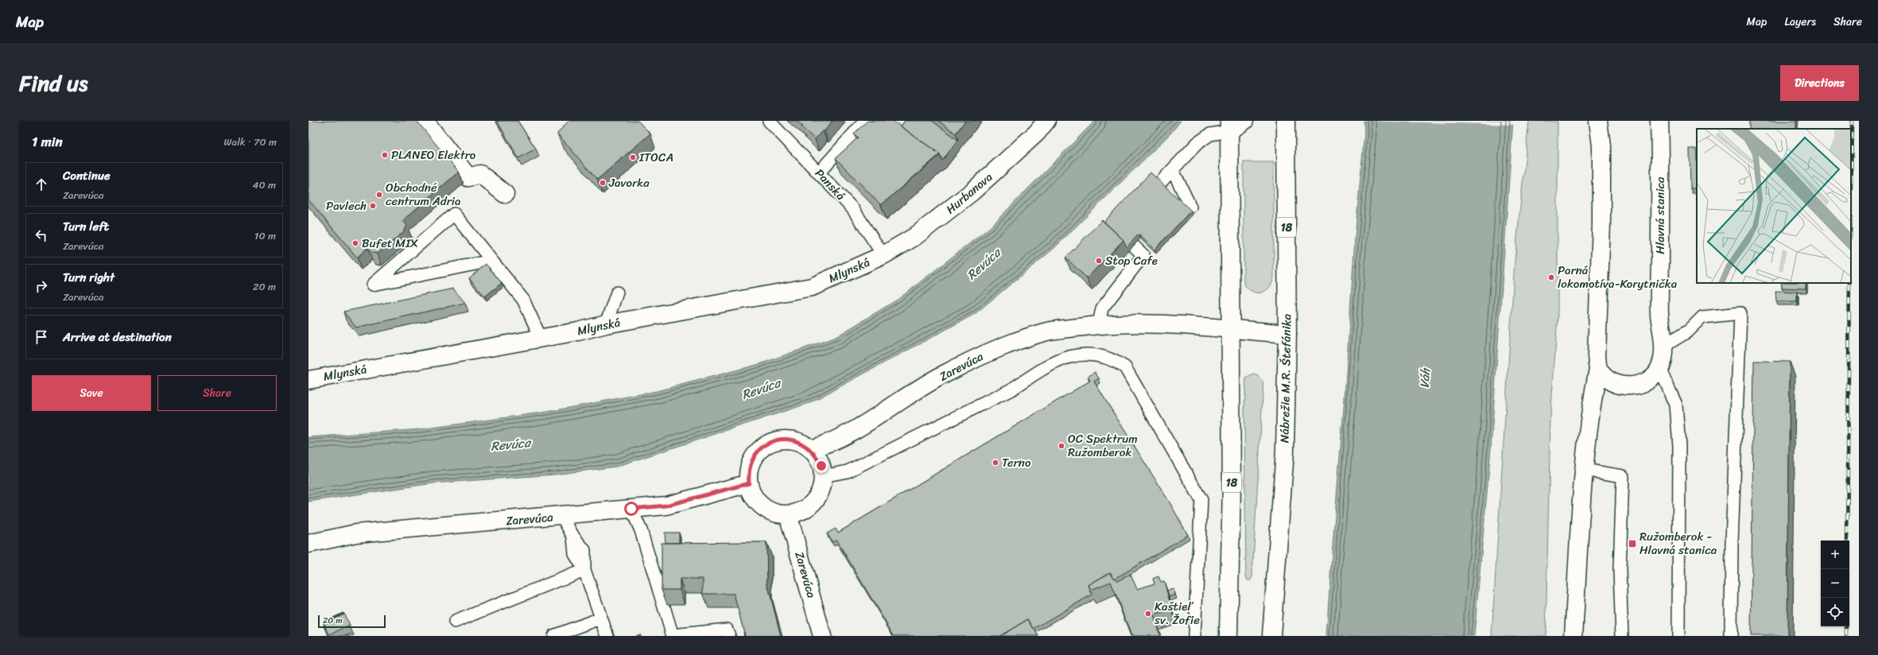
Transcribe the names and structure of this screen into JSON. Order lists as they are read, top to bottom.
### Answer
{
  "streets": {
    "street": [
      "Hurbanova",
      "Hlavná stanica",
      "18",
      "Mlynská",
      "Zarevúca",
      "Nábrežie M.R. Štefánika"
    ],
    "lane": ["Panská"]
  },
  "crossings": [
    ["Panská", "Hurbanova"],
    ["Panská", "Mlynská"],
    ["Hurbanova", "Mlynská"],
    ["18", "Zarevúca"],
    ["Zarevúca", "Nábrežie M.R. Štefánika"]
  ],
  "water": ["Revúca", "Váh"],
  "places": {
    "other": [
      "PLANEO Elektro",
      "ITOCA",
      "Javorka",
      "Obchodné centrum Adria",
      "Pavlech",
      "Bufet MIX",
      "Stop Cafe",
      "Parná lokomotíva-Korytnička",
      "OC Spektrum Ružomberok",
      "Terno",
      "Kaštieľ sv. Žofie"
    ],
    "transit": ["Ružomberok - Hlavná stanica"]
  },
  "scale_bar": "20 m",
  "page": {
    "header": "Map",
    "nav": ["Map", "Layers", "Share"],
    "title": "Find us",
    "buttons": [
      "Directions",
      ["Save", "Share"]
    ],
    "heading": ["1 min", "Walk · 70 m"],
    "list": [
      ["Continue", "Zarevúca", "40 m"],
      ["Turn left", "Zarevúca", "10 m"],
      ["Turn right", "Zarevúca", "20 m"],
      "Arrive at destination"
    ],
    "map_buttons": ["+", "−"],
    "scale": "20 m"
  }
}
